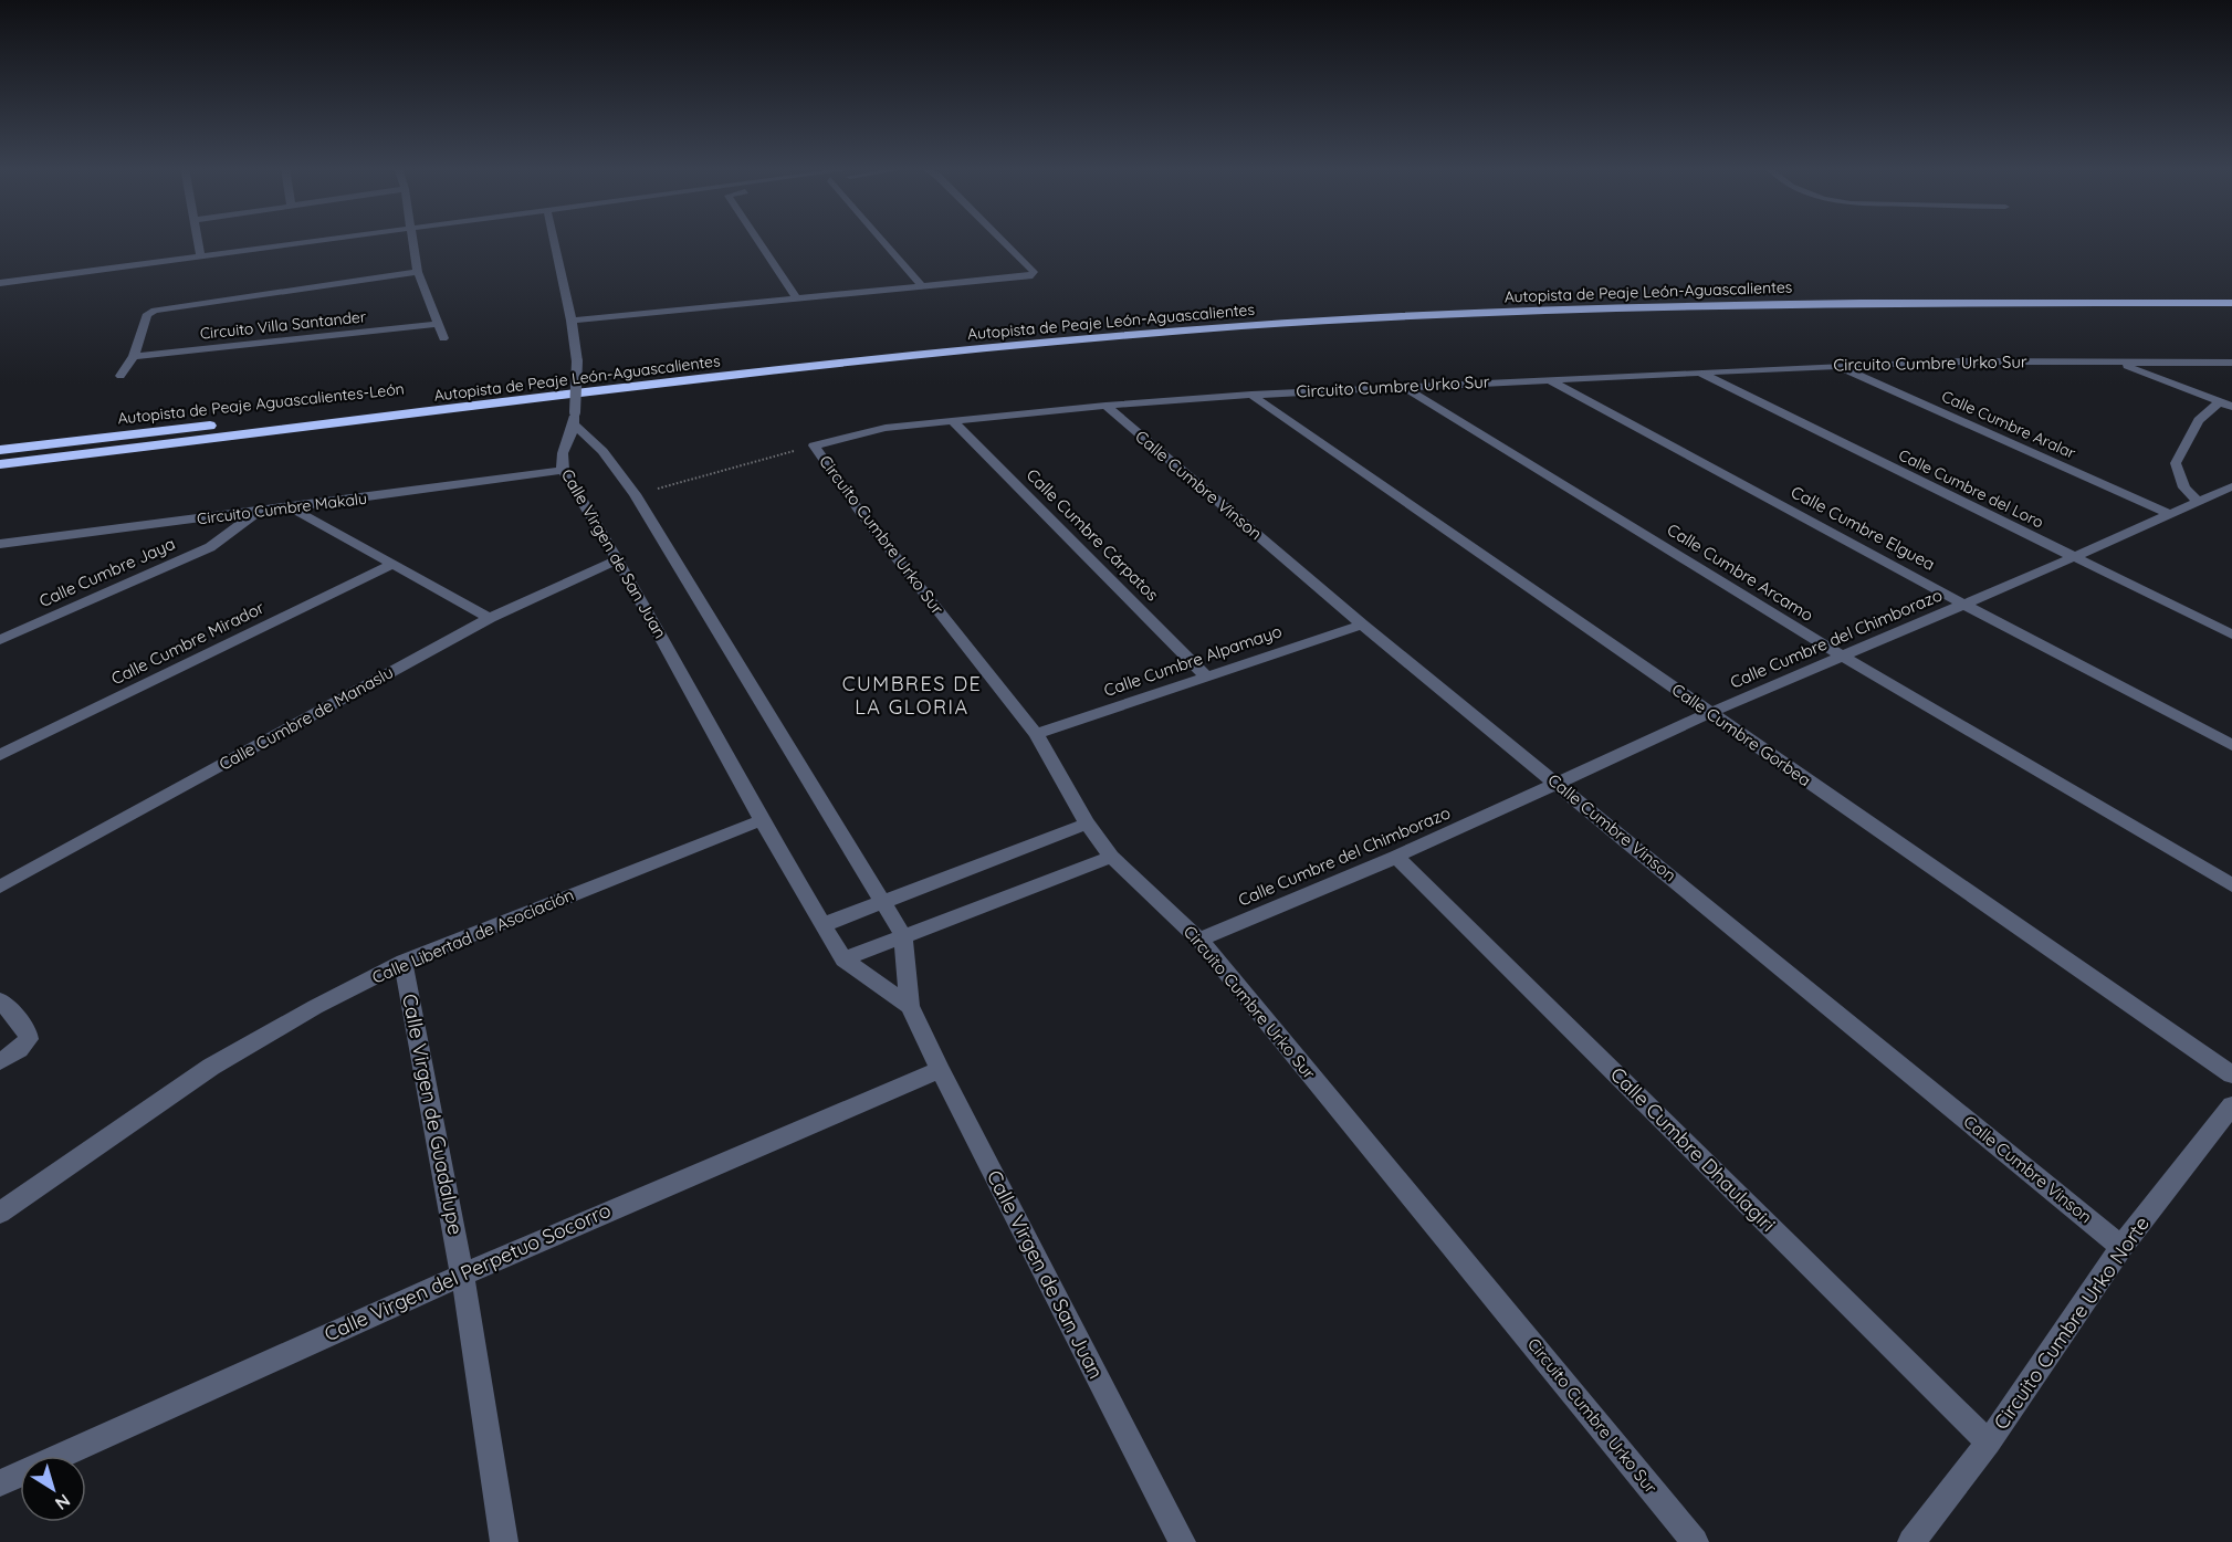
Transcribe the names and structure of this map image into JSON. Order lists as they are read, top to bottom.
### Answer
{
  "streets": {
    "highway": ["Autopista de Peaje León-Aguascalientes", "Autopista de Peaje Aguascalientes-León"],
    "street": [
      "Circuito Villa Santander",
      "Circuito Cumbre Urko Sur",
      "Calle Cumbre Aralar",
      "Calle Cumbre Vinson",
      "Calle Cumbre del Loro",
      "Circuito Cumbre Makalu",
      "Calle Cumbre Elguea",
      "Calle Cumbre Cárpatos",
      "Calle Virgen de San Juan",
      "Calle Cumbre Jaya",
      "Calle Cumbre Arcamo",
      "Calle Cumbre del Chimborazo",
      "Calle Cumbre Mirador",
      "Calle Cumbre Alpamayo",
      "Calle Cumbre de Manaslu",
      "Calle Cumbre Gorbea",
      "Calle Libertad de Asociación",
      "Calle Virgen de Guadalupe",
      "Calle Cumbre Dhaulagiri",
      "Calle Virgen del Perpetuo Socorro",
      "Circuito Cumbre Urko Norte"
    ]
  },
  "crossings": [
    ["Circuito Cumbre Urko Sur", "Calle Cumbre Aralar"],
    ["Circuito Cumbre Urko Sur", "Calle Cumbre Vinson"],
    ["Circuito Cumbre Urko Sur", "Calle Cumbre del Loro"],
    ["Circuito Cumbre Urko Sur", "Calle Cumbre Elguea"],
    ["Circuito Cumbre Urko Sur", "Calle Cumbre Cárpatos"],
    ["Circuito Cumbre Urko Sur", "Calle Cumbre Arcamo"],
    ["Circuito Cumbre Urko Sur", "Calle Cumbre del Chimborazo"],
    ["Circuito Cumbre Urko Sur", "Calle Cumbre Alpamayo"],
    ["Circuito Cumbre Urko Sur", "Calle Cumbre Gorbea"],
    ["Calle Cumbre Aralar", "Calle Cumbre del Chimborazo"],
    ["Calle Cumbre Vinson", "Calle Cumbre del Chimborazo"],
    ["Calle Cumbre Vinson", "Calle Cumbre Alpamayo"],
    ["Calle Cumbre Vinson", "Circuito Cumbre Urko Norte"],
    ["Calle Cumbre del Loro", "Calle Cumbre del Chimborazo"],
    ["Circuito Cumbre Makalu", "Calle Virgen de San Juan"],
    ["Circuito Cumbre Makalu", "Calle Cumbre Jaya"],
    ["Calle Cumbre Elguea", "Calle Cumbre del Chimborazo"],
    ["Calle Cumbre Cárpatos", "Calle Cumbre Alpamayo"],
    ["Calle Virgen de San Juan", "Calle Cumbre de Manaslu"],
    ["Calle Virgen de San Juan", "Calle Libertad de Asociación"],
    ["Calle Virgen de San Juan", "Calle Virgen del Perpetuo Socorro"],
    ["Calle Cumbre Arcamo", "Calle Cumbre del Chimborazo"],
    ["Calle Cumbre del Chimborazo", "Calle Cumbre Gorbea"],
    ["Calle Cumbre del Chimborazo", "Calle Cumbre Dhaulagiri"],
    ["Calle Libertad de Asociación", "Calle Virgen de Guadalupe"],
    ["Calle Virgen de Guadalupe", "Calle Virgen del Perpetuo Socorro"],
    ["Calle Cumbre Dhaulagiri", "Circuito Cumbre Urko Norte"]
  ],
  "districts": ["CUMBRES DE LA GLORIA"],
  "north": "bottom right"
}
